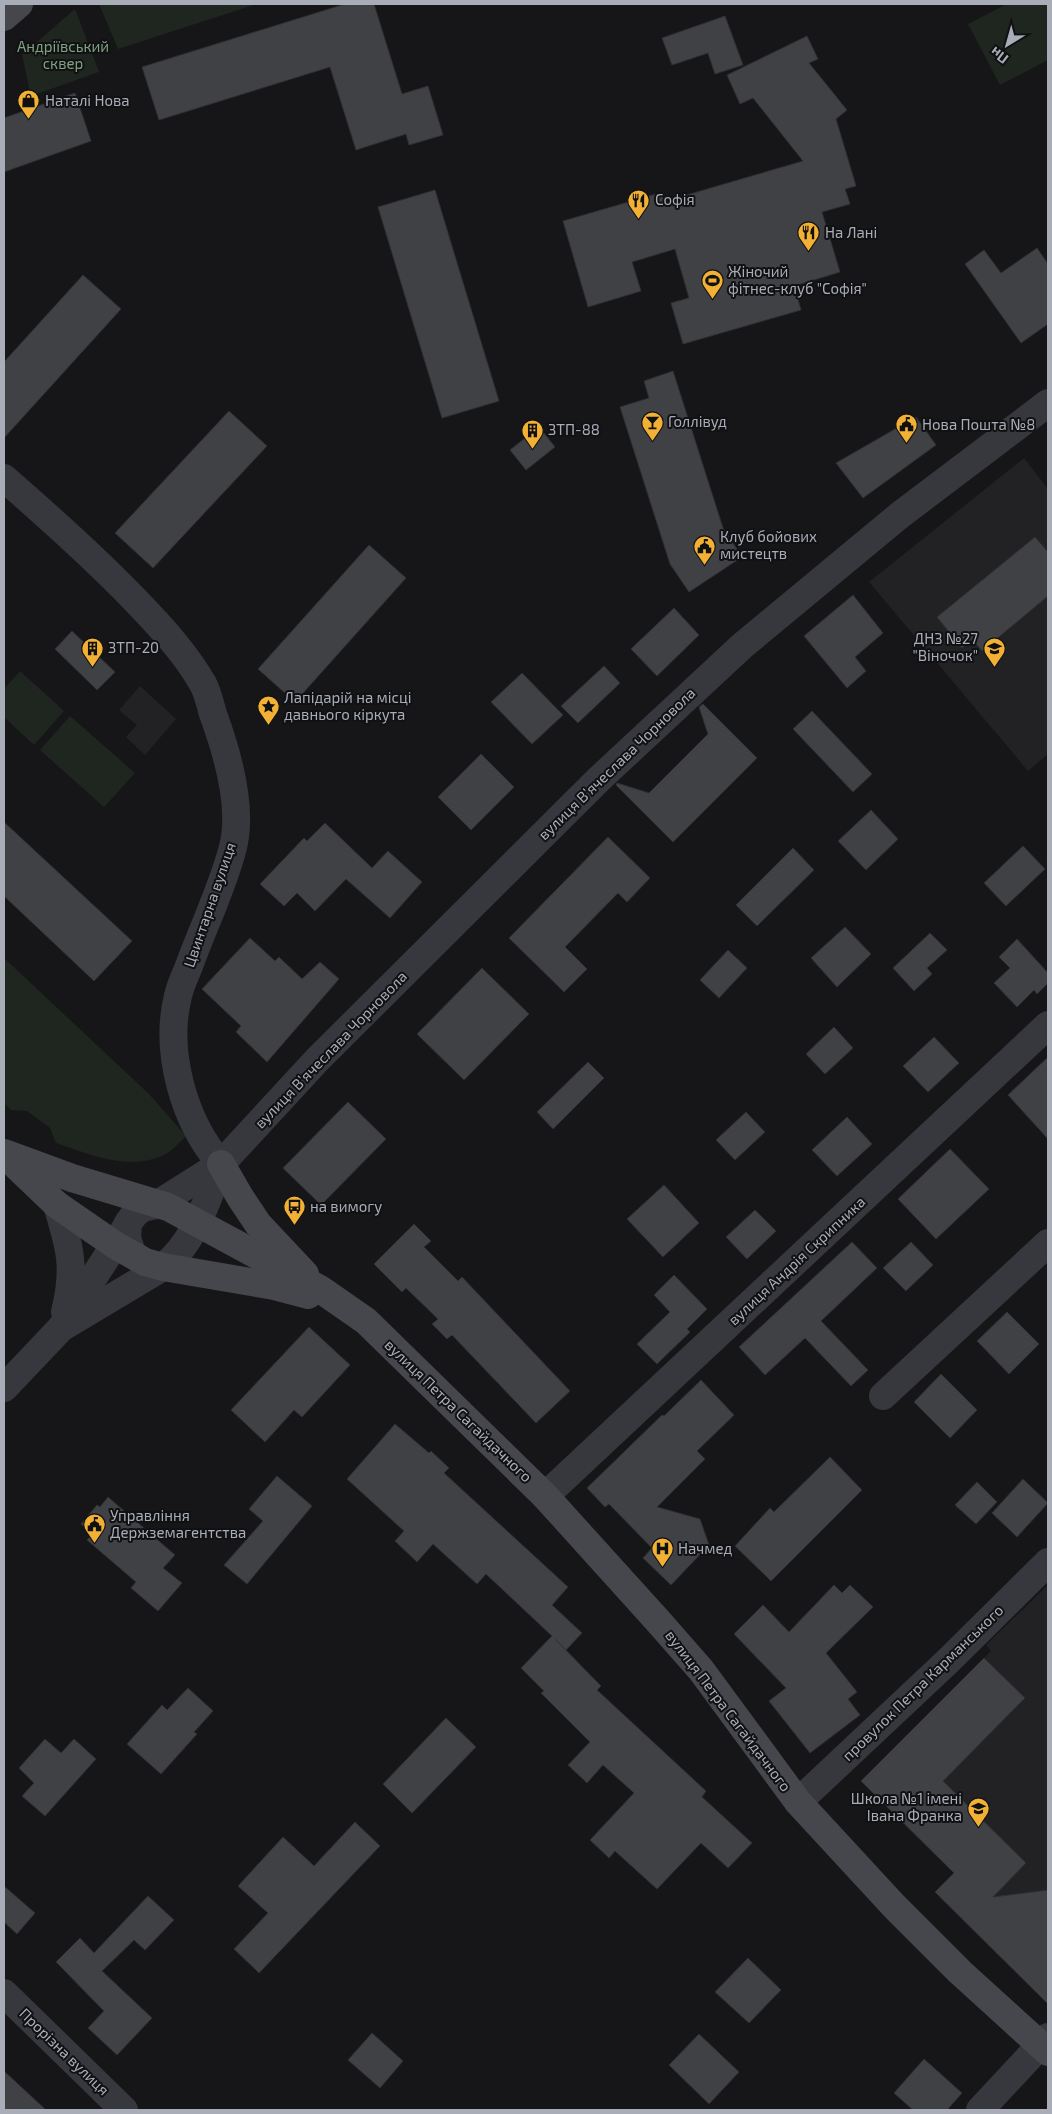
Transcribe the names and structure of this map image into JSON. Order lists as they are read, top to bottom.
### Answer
{
  "streets": {
    "main road": ["вулиця Петра Сагайдачного"],
    "street": [
      "вулиця Вʼячеслава Чорновола",
      "Цвинтарна вулиця",
      "вулиця Андрія Скрипника",
      "провулок Петра Карманського",
      "Прорізна вулиця"
    ]
  },
  "crossings": [
    ["вулиця Вʼячеслава Чорновола", "Цвинтарна вулиця"],
    ["вулиця Андрія Скрипника", "вулиця Петра Сагайдачного"],
    ["вулиця Петра Сагайдачного", "провулок Петра Карманського"]
  ],
  "parks": ["Андріївський сквер"],
  "places": {
    "shop": ["Наталі Нова"],
    "restaurant": ["Софія", "На Лані"],
    "sports": ["Жіночий фітнес-клуб \"Софія\""],
    "bar": ["Голлівуд"],
    "public building": ["Нова Пошта №8", "Клуб бойових мистецтв", "Управління Держземагентства"],
    "building": ["ЗТП-88", "ЗТП-20"],
    "school or university": ["ДНЗ №27 \"Віночок\"", "Школа №1 імені Івана Франка"],
    "place": ["Лапідарій на місці давнього кіркута"],
    "bus stop": ["на вимогу"],
    "hospital": ["Начмед"]
  },
  "north": "bottom left"
}
